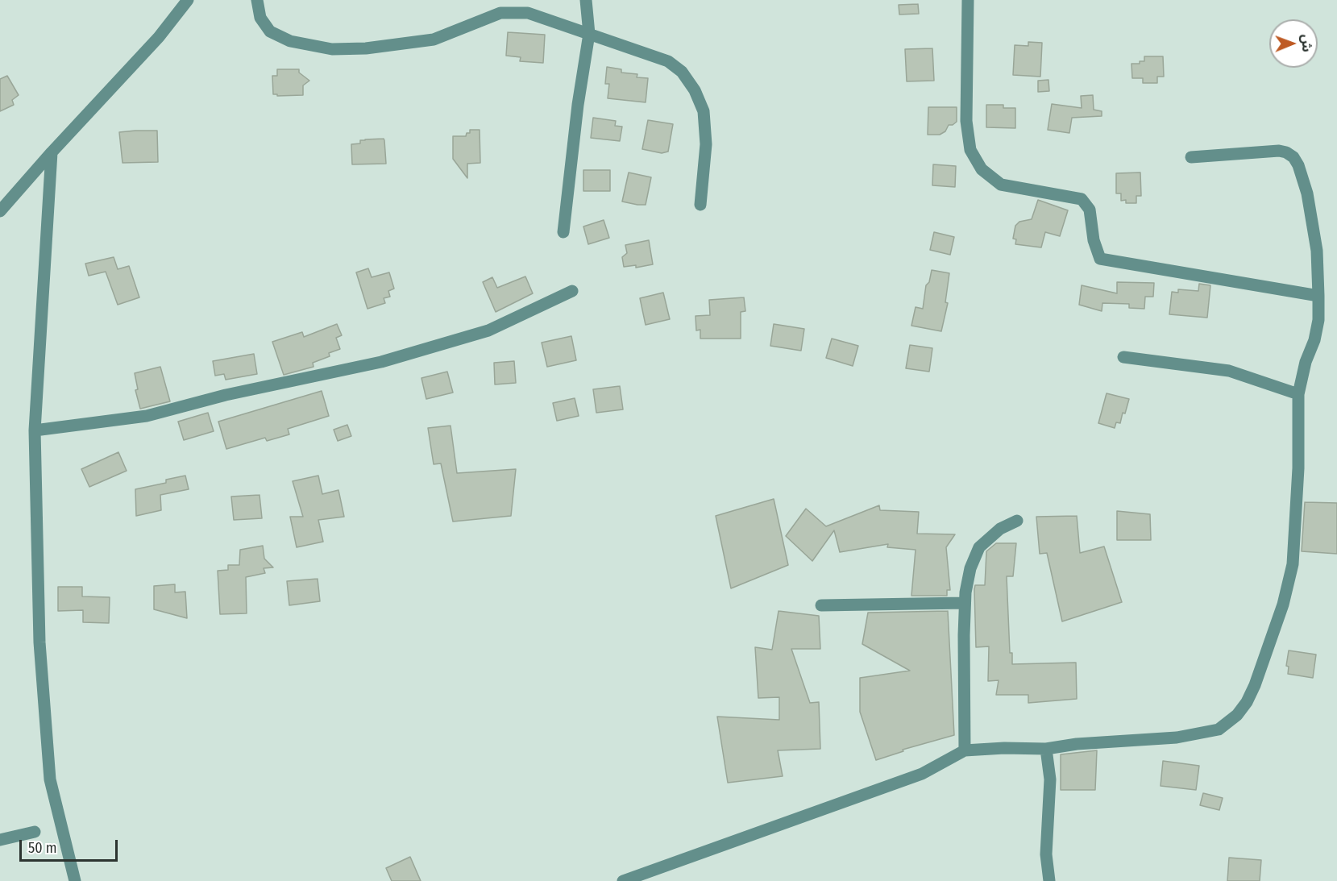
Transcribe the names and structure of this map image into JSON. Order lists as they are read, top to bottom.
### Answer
{
  "scale_bar": "50 m",
  "north": "right"
}
